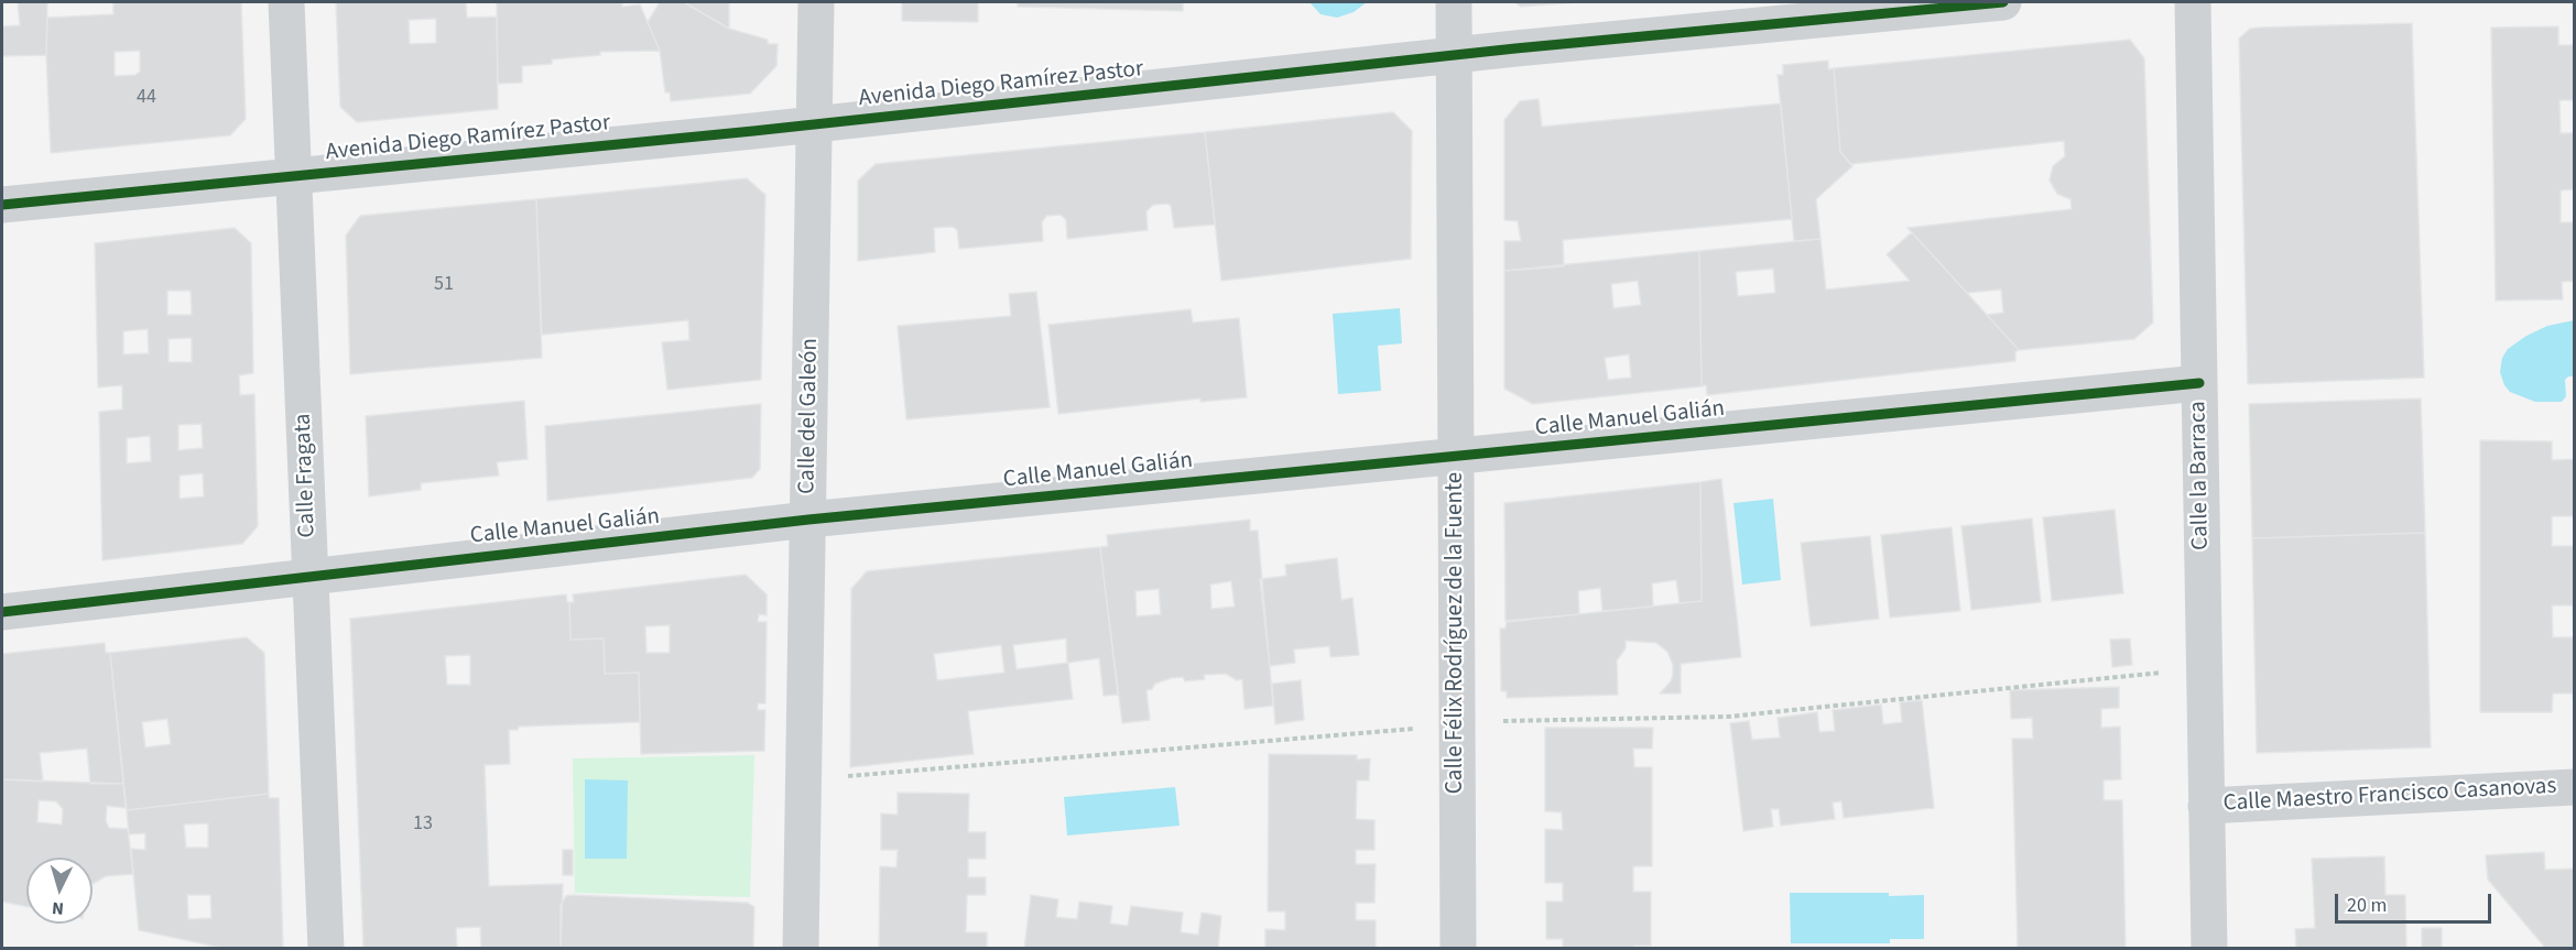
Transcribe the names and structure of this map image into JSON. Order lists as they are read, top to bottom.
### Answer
{
  "streets": {
    "street": [
      "Avenida Diego Ramírez Pastor",
      "Calle del Galeón",
      "Calle Manuel Galián",
      "Calle Fragata",
      "Calle la Barraca",
      "Calle Félix Rodríguez de la Fuente",
      "Calle Maestro Francisco Casanovas"
    ]
  },
  "crossings": [
    ["Avenida Diego Ramírez Pastor", "Calle del Galeón"],
    ["Avenida Diego Ramírez Pastor", "Calle Fragata"],
    ["Avenida Diego Ramírez Pastor", "Calle Félix Rodríguez de la Fuente"],
    ["Calle del Galeón", "Calle Manuel Galián"],
    ["Calle Manuel Galián", "Calle Fragata"],
    ["Calle Manuel Galián", "Calle la Barraca"],
    ["Calle Manuel Galián", "Calle Félix Rodríguez de la Fuente"],
    ["Calle la Barraca", "Calle Maestro Francisco Casanovas"]
  ],
  "house_numbers": ["44", "51", "13"],
  "scale_bar": "20 m",
  "north": "bottom"
}
